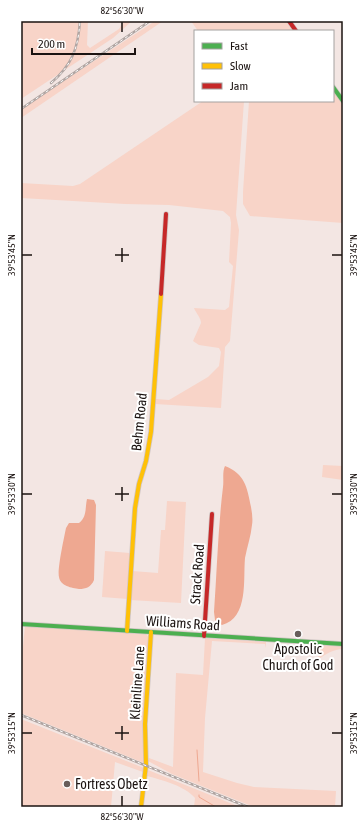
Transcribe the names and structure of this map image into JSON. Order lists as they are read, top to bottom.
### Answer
{
  "streets": {
    "street": [
      "Behm Road",
      "Strack Road",
      "Williams Road",
      "Kleinline Lane"
    ]
  },
  "crossings": [
    ["Behm Road", "Williams Road"],
    ["Strack Road", "Williams Road"],
    ["Williams Road", "Kleinline Lane"]
  ],
  "places": ["Apostolic Church of God", "Fortress Obetz"],
  "legend": ["Fast", "Slow", "Jam"],
  "scale_bar": "200 m",
  "coordinates": [
    "82°56'30\"W",
    "39°53'45\"N",
    "39°53'30\"N",
    "39°53'15\"N"
  ]
}
